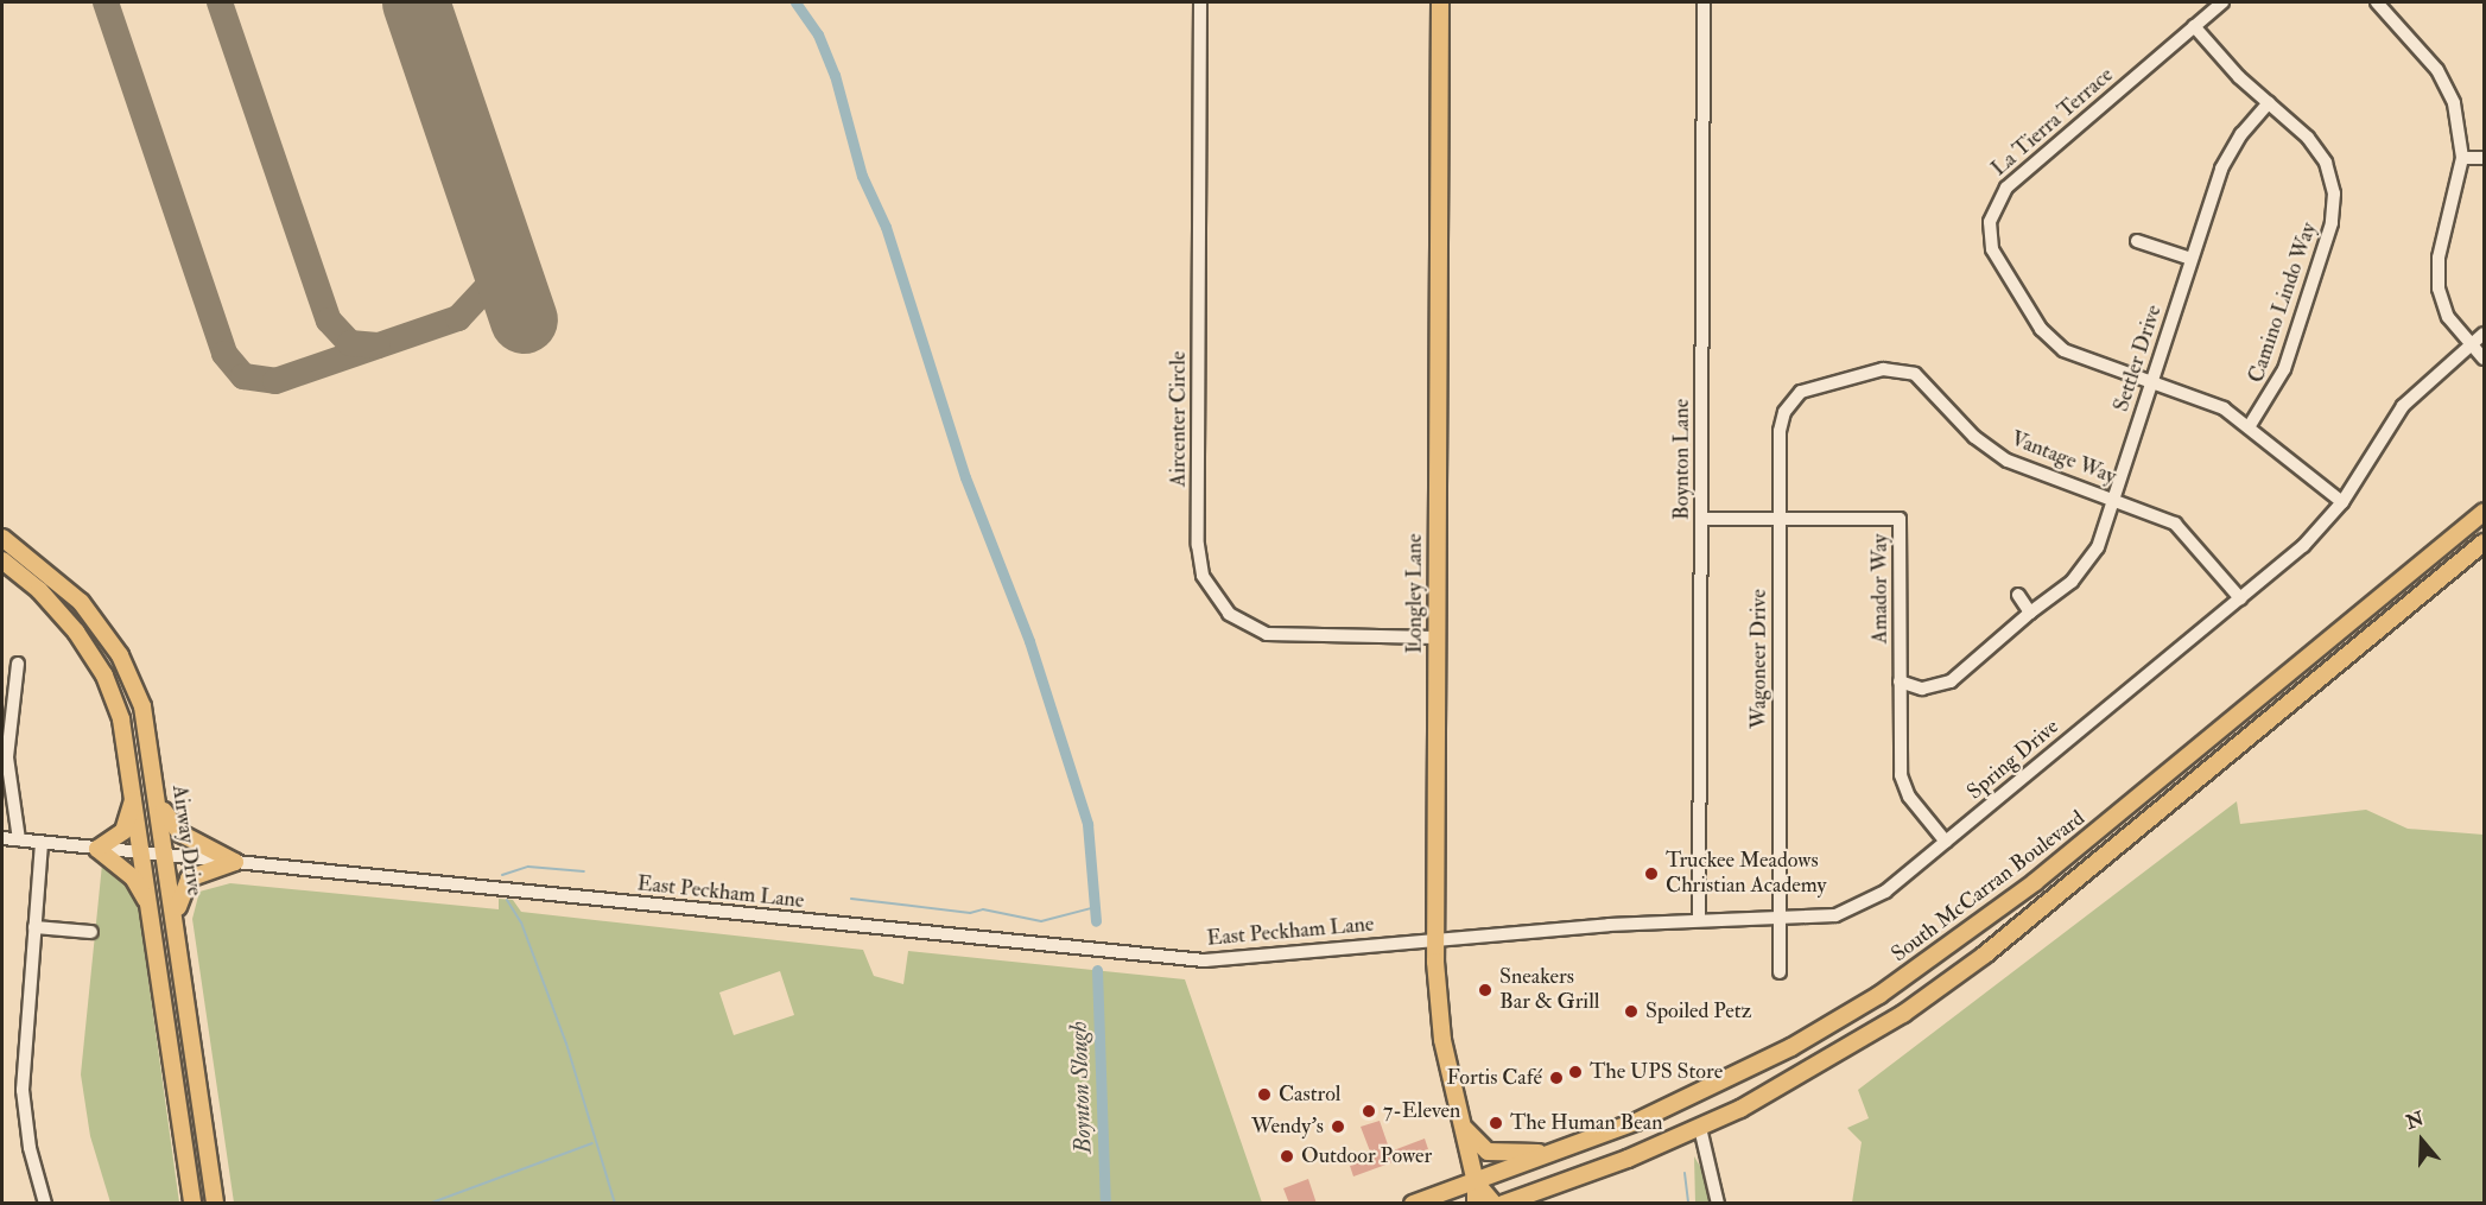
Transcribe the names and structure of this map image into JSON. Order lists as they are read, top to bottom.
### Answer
{
  "streets": {
    "main road": ["Longley Lane", "Airway Drive", "South McCarran Boulevard"],
    "street": [
      "La Tierra Terrace",
      "Camino Lindo Way",
      "Settler Drive",
      "Aircenter Circle",
      "Vantage Way",
      "Boynton Lane",
      "Amador Way",
      "Wagoneer Drive",
      "Spring Drive",
      "East Peckham Lane"
    ]
  },
  "crossings": [
    ["La Tierra Terrace", "Camino Lindo Way"],
    ["La Tierra Terrace", "Settler Drive"],
    ["La Tierra Terrace", "Spring Drive"],
    ["Camino Lindo Way", "Settler Drive"],
    ["Settler Drive", "Vantage Way"],
    ["Settler Drive", "Amador Way"],
    ["Aircenter Circle", "Longley Lane"],
    ["Vantage Way", "Wagoneer Drive"],
    ["Vantage Way", "Spring Drive"],
    ["Boynton Lane", "Amador Way"],
    ["Boynton Lane", "Spring Drive"],
    ["Amador Way", "Wagoneer Drive"],
    ["Amador Way", "Spring Drive"],
    ["Longley Lane", "Spring Drive"],
    ["Longley Lane", "South McCarran Boulevard"],
    ["Longley Lane", "East Peckham Lane"],
    ["Wagoneer Drive", "Spring Drive"],
    ["Spring Drive", "East Peckham Lane"],
    ["Airway Drive", "East Peckham Lane"]
  ],
  "water": ["Boynton Slough"],
  "places": [
    "Truckee Meadows Christian Academy",
    "Sneakers Bar & Grill",
    "Spoiled Petz",
    "The UPS Store",
    "Fortis Café",
    "Castrol",
    "7-Eleven",
    "The Human Bean",
    "Wendy's",
    "Outdoor Power"
  ],
  "north": "top"
}
